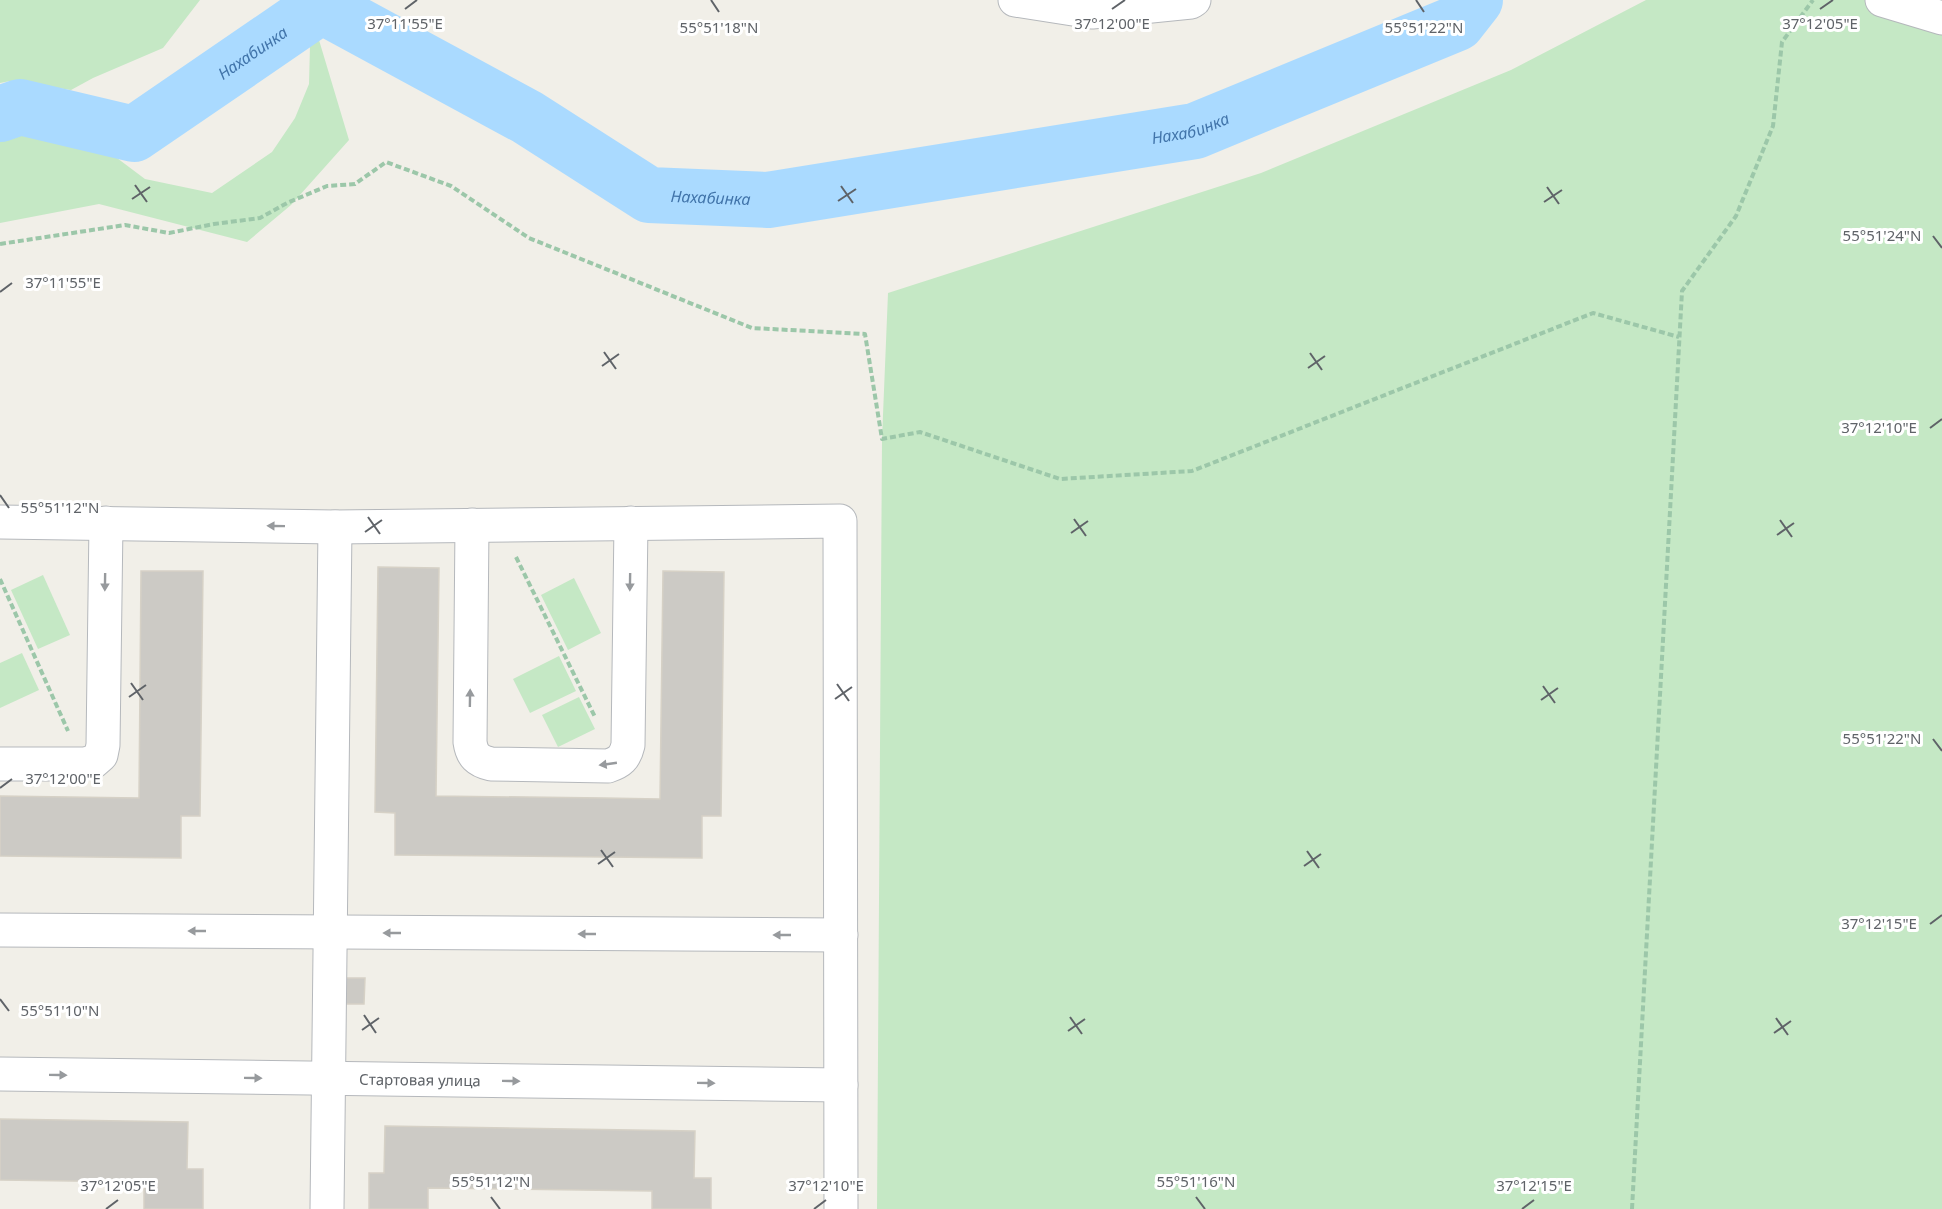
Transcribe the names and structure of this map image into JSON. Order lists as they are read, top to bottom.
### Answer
{
  "streets": {
    "street": ["Стартовая улица"]
  },
  "water": ["Нахабинка"],
  "coordinates": [
    "37°11'55\"E",
    "37°12'00\"E",
    "37°12'05\"E",
    "55°51'18\"N",
    "55°51'22\"N",
    "55°51'24\"N",
    "37°12'10\"E",
    "55°51'12\"N",
    "37°12'15\"E",
    "55°51'10\"N",
    "55°51'16\"N"
  ]
}
